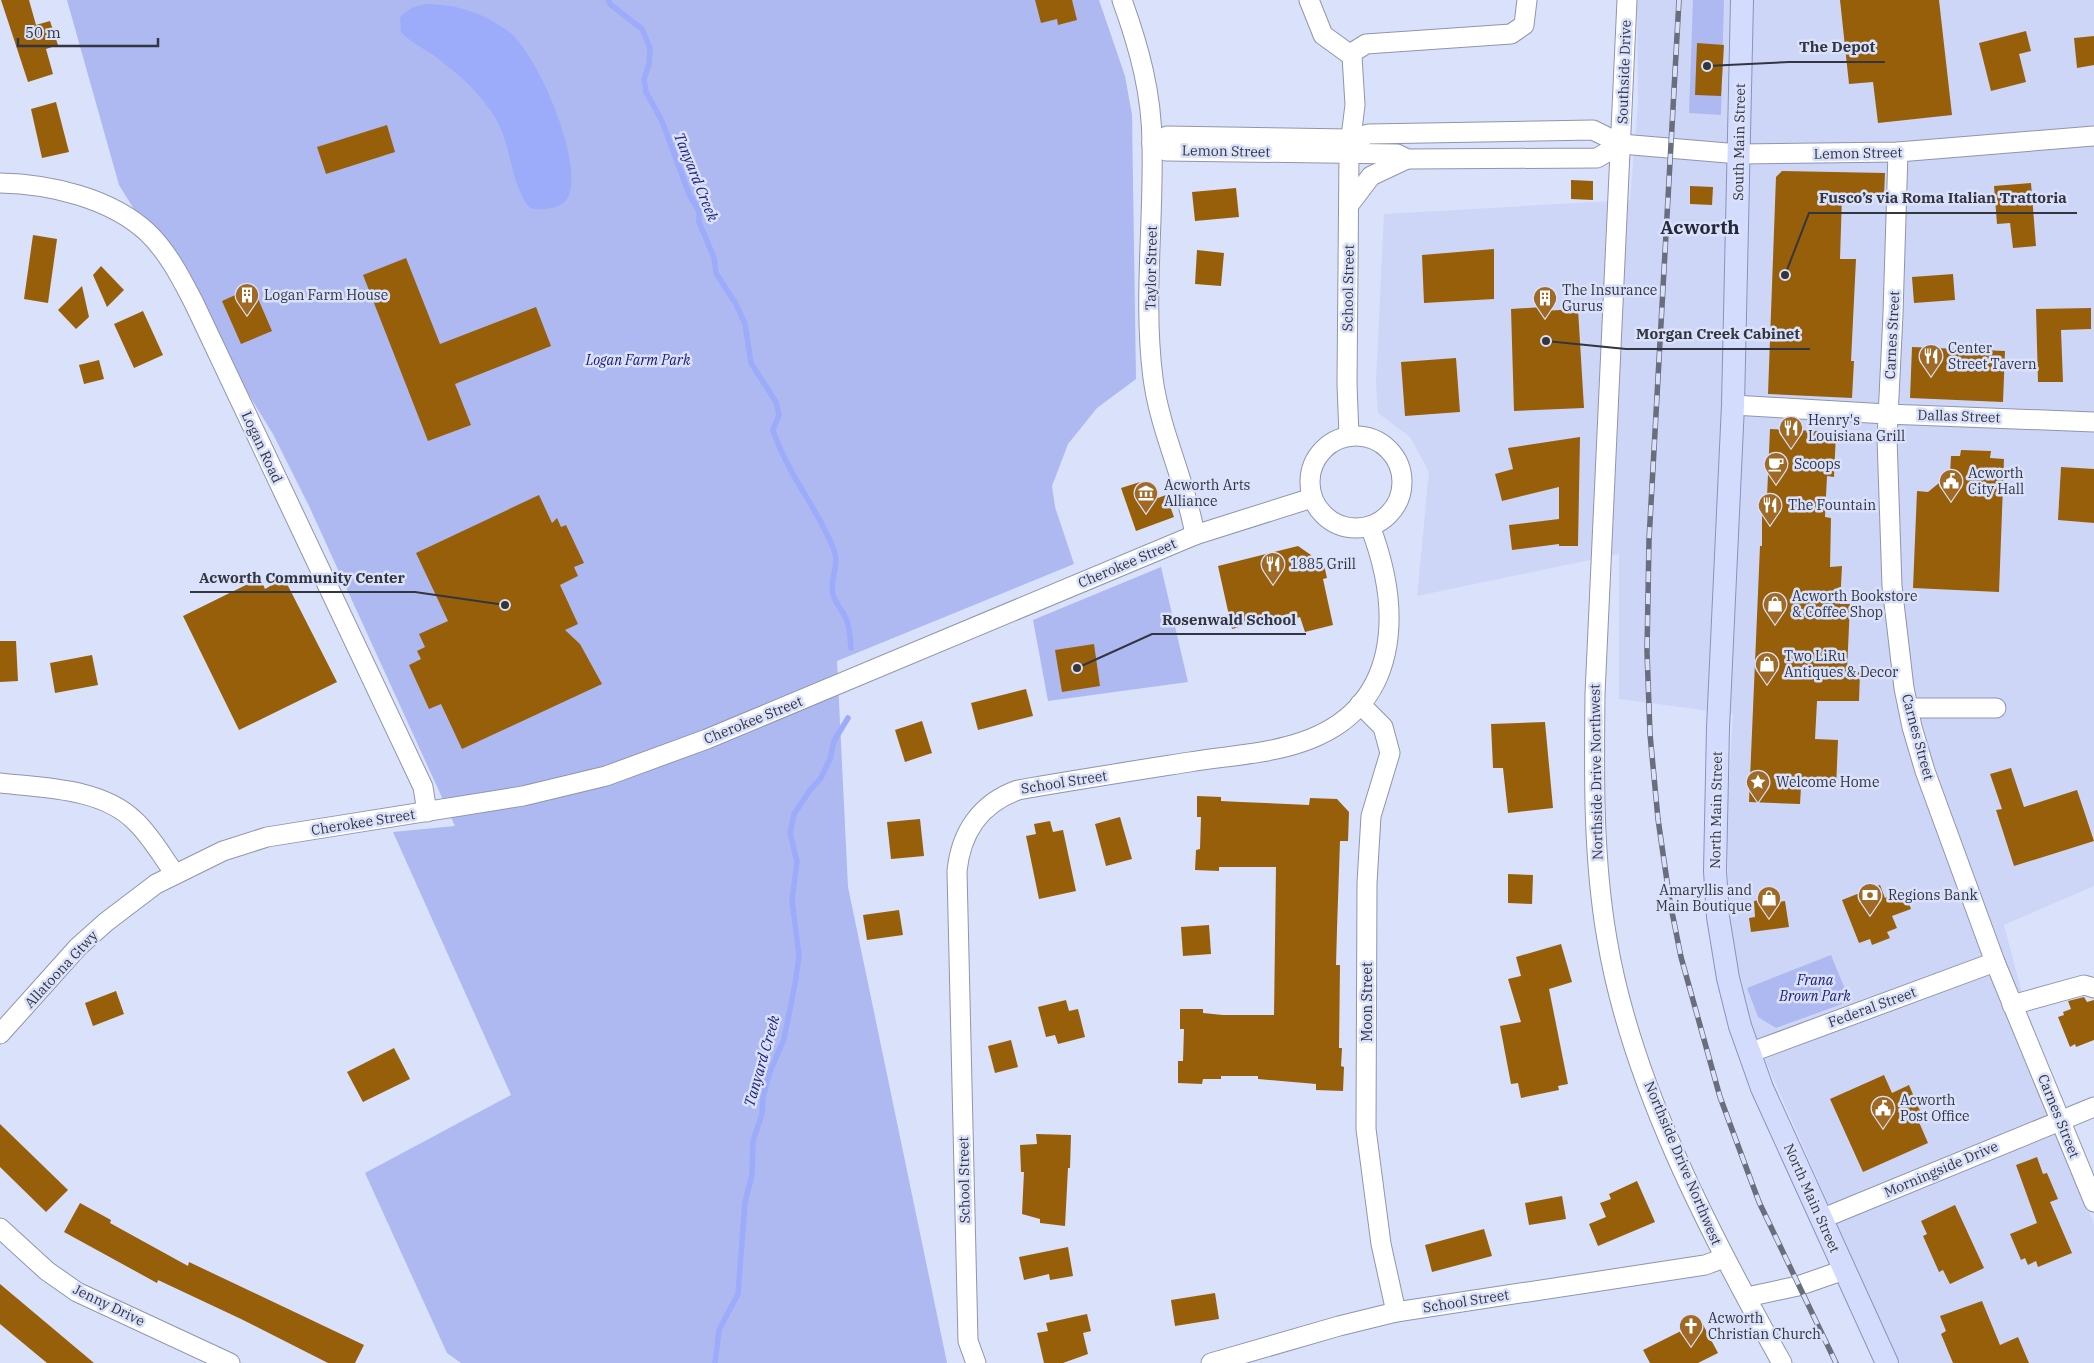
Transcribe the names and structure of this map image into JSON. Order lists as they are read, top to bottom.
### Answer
{
  "streets": {
    "main road": ["South Main Street", "North Main Street"],
    "street": [
      "Southside Drive",
      "Lemon Street",
      "Taylor Street",
      "School Street",
      "Carnes Street",
      "Dallas Street",
      "Logan Road",
      "Cherokee Street",
      "Northside Drive Northwest",
      "Allatoona Gtwy",
      "Moon Street",
      "Federal Street",
      "Morningside Drive",
      "Jenny Drive"
    ]
  },
  "crossings": [
    ["Southside Drive", "Lemon Street"],
    ["Southside Drive", "Northside Drive Northwest"],
    ["South Main Street", "Lemon Street"],
    ["South Main Street", "Dallas Street"],
    ["South Main Street", "North Main Street"],
    ["Lemon Street", "Taylor Street"],
    ["Lemon Street", "School Street"],
    ["Lemon Street", "Carnes Street"],
    ["Lemon Street", "Northside Drive Northwest"],
    ["Taylor Street", "Cherokee Street"],
    ["School Street", "Cherokee Street"],
    ["School Street", "Northside Drive Northwest"],
    ["School Street", "Moon Street"],
    ["Carnes Street", "Dallas Street"],
    ["Carnes Street", "Federal Street"],
    ["Carnes Street", "Morningside Drive"],
    ["Dallas Street", "North Main Street"],
    ["Logan Road", "Cherokee Street"],
    ["Cherokee Street", "Allatoona Gtwy"],
    ["North Main Street", "Federal Street"],
    ["North Main Street", "Morningside Drive"]
  ],
  "districts": ["Acworth"],
  "water": ["Tanyard Creek"],
  "parks": ["Logan Farm Park", "Frana Brown Park"],
  "places": {
    "other": [
      "The Depot",
      "Fusco’s via Roma Italian Trattoria",
      "Morgan Creek Cabinet",
      "Acworth Community Center",
      "Rosenwald School"
    ],
    "building": ["Logan Farm House", "The Insurance Gurus"],
    "restaurant": [
      "Center Street Tavern",
      "Henry's Louisiana Grill",
      "The Fountain",
      "1885 Grill"
    ],
    "cafe": ["Scoops"],
    "public building": ["Acworth City Hall", "Acworth Post Office"],
    "museum": ["Acworth Arts Alliance"],
    "shop": ["Acworth Bookstore & Coffee Shop", "Two LiRu Antiques & Decor", "Amaryllis and Main Boutique"],
    "place": ["Welcome Home"],
    "bank": ["Regions Bank"],
    "church": ["Acworth Christian Church"]
  },
  "scale_bar": "50 m"
}
